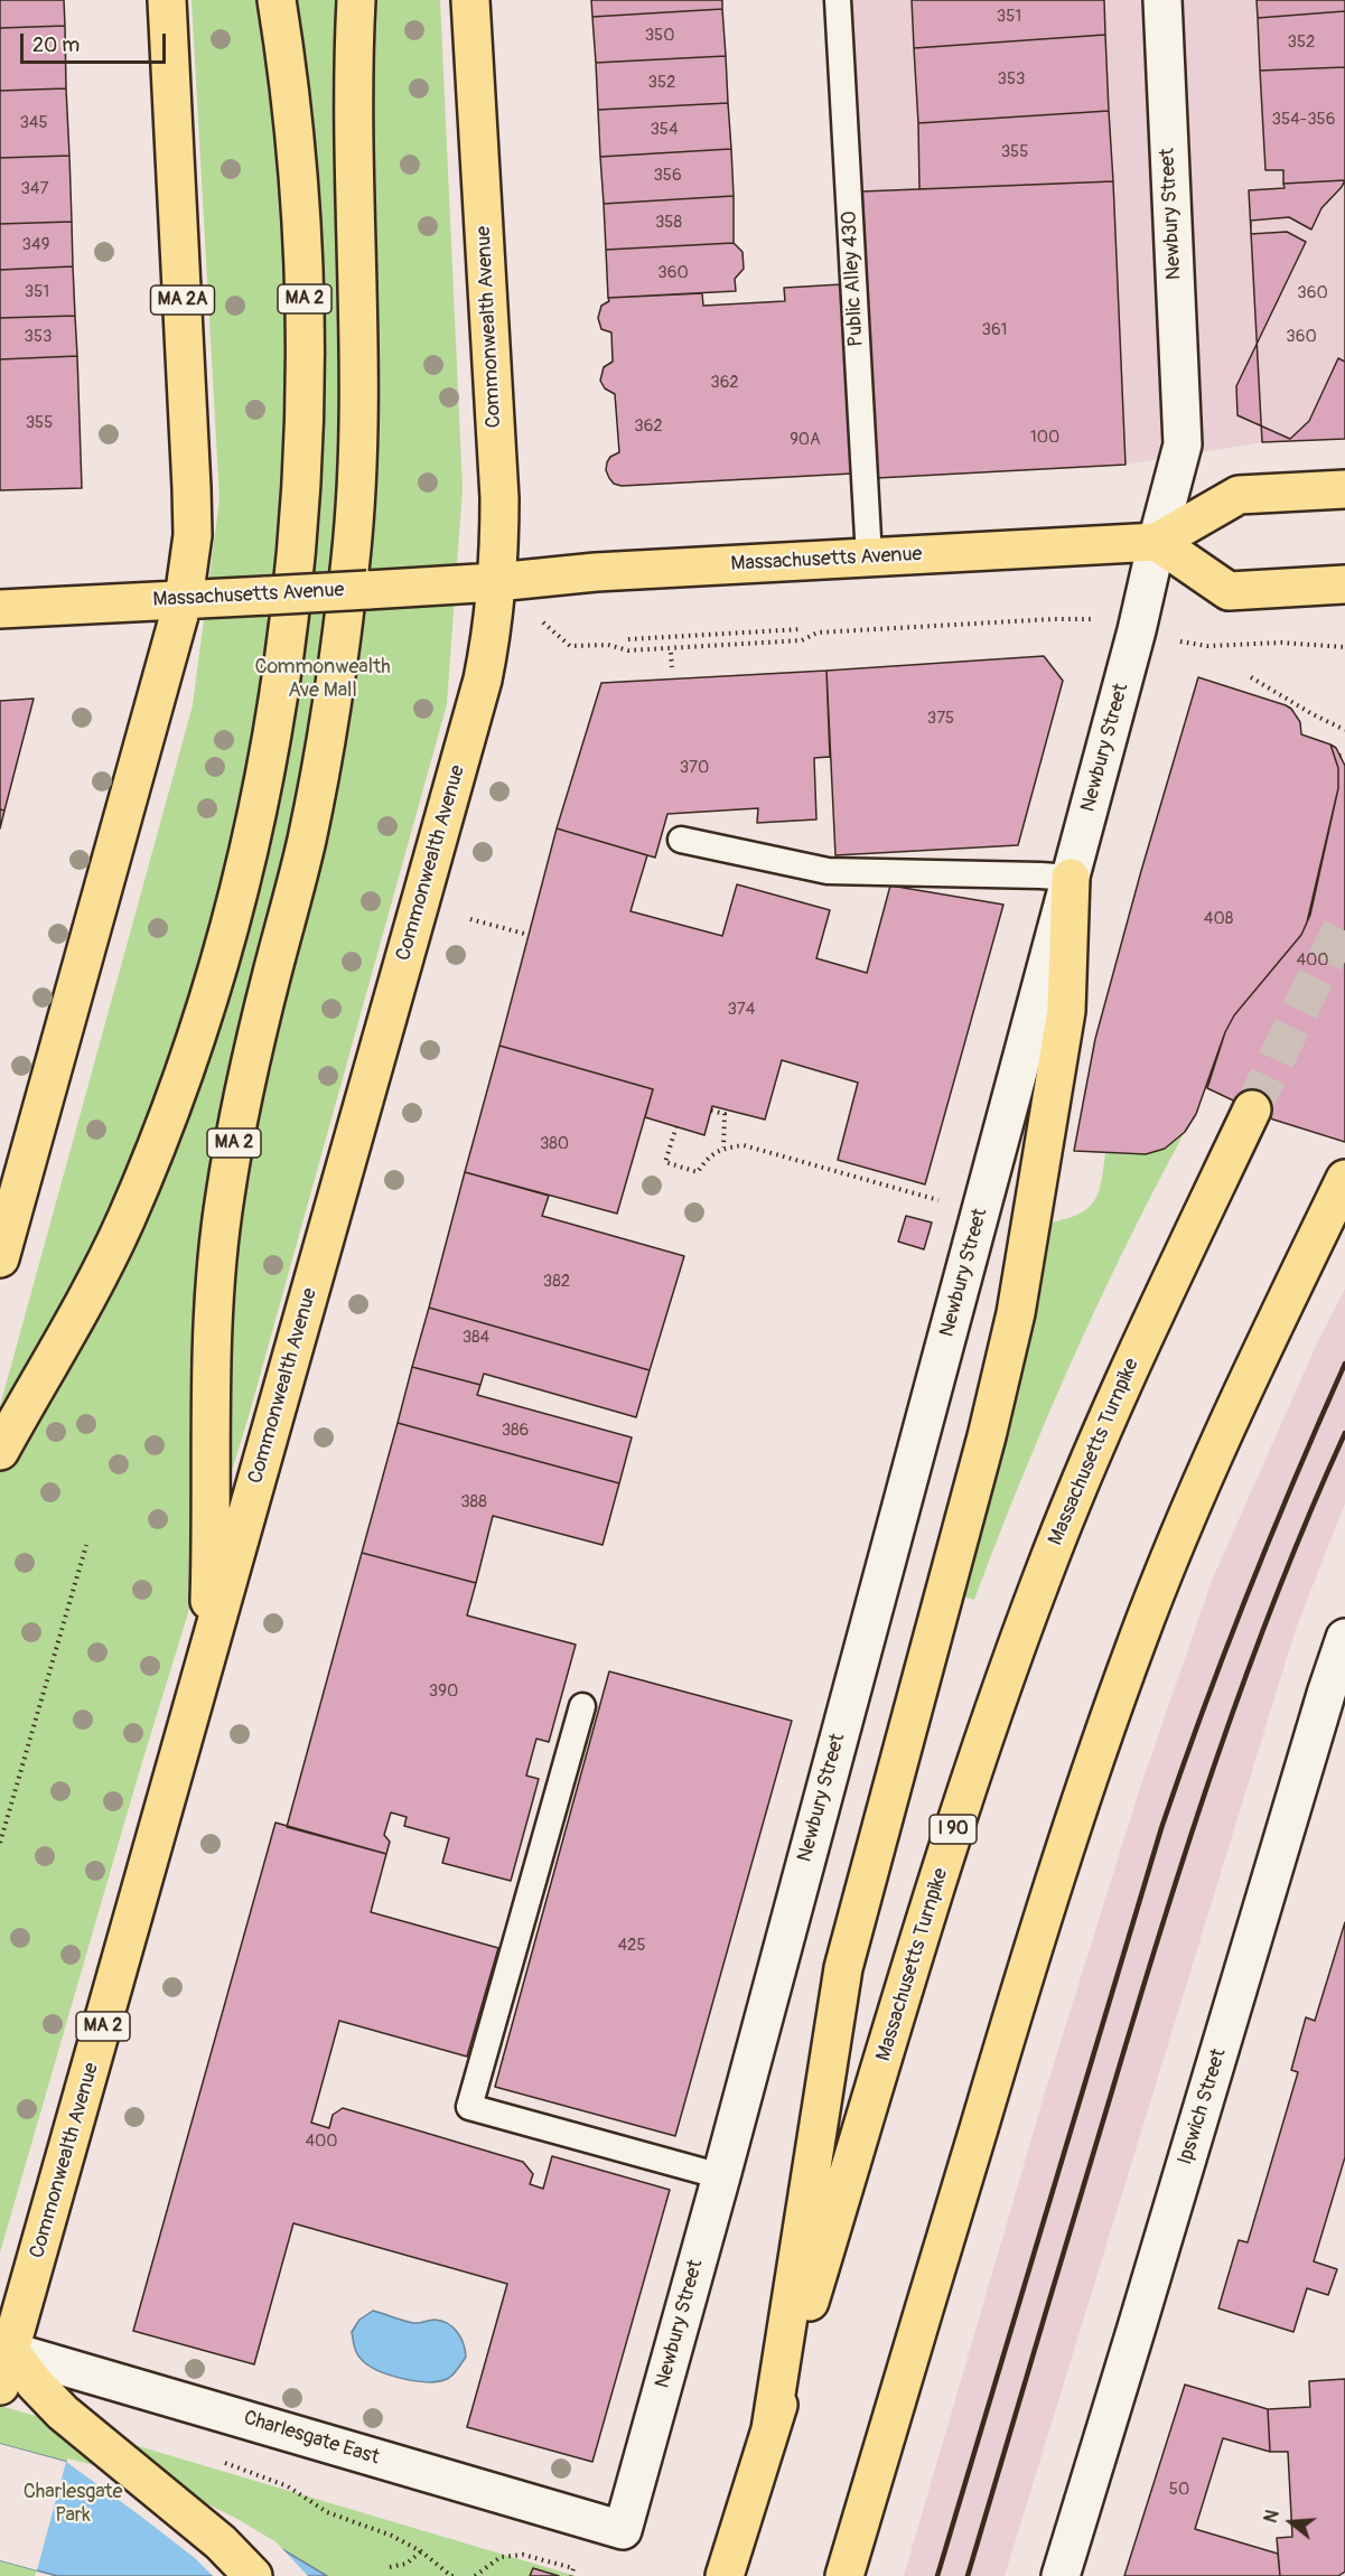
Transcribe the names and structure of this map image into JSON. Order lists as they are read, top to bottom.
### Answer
{
  "streets": {
    "main road": [
      "MA 2",
      "MA 2A",
      "Commonwealth Avenue",
      "Massachusetts Avenue",
      "Massachusetts Turnpike",
      "I 90"
    ],
    "street": ["Newbury Street", "Ipswich Street", "Charlesgate East"],
    "lane": ["Public Alley 430"]
  },
  "crossings": [
    ["Newbury Street", "Massachusetts Avenue"],
    ["Newbury Street", "Charlesgate East"],
    ["Public Alley 430", "Massachusetts Avenue"],
    ["MA 2A", "Massachusetts Avenue"],
    ["Commonwealth Avenue", "Massachusetts Avenue"],
    ["Commonwealth Avenue", "Charlesgate East"]
  ],
  "parks": ["Commonwealth Ave Mall", "Charlesgate Park"],
  "house_numbers": [
    "351",
    "350",
    "352",
    "353",
    "352",
    "354-356",
    "345",
    "354",
    "355",
    "356",
    "347",
    "358",
    "349",
    "360",
    "351",
    "360",
    "361",
    "353",
    "360",
    "362",
    "355",
    "362",
    "100",
    "90A",
    "375",
    "370",
    "408",
    "400",
    "374",
    "380",
    "382",
    "384",
    "386",
    "388",
    "390",
    "425",
    "400",
    "50"
  ],
  "scale_bar": "20 m",
  "north": "left"
}
